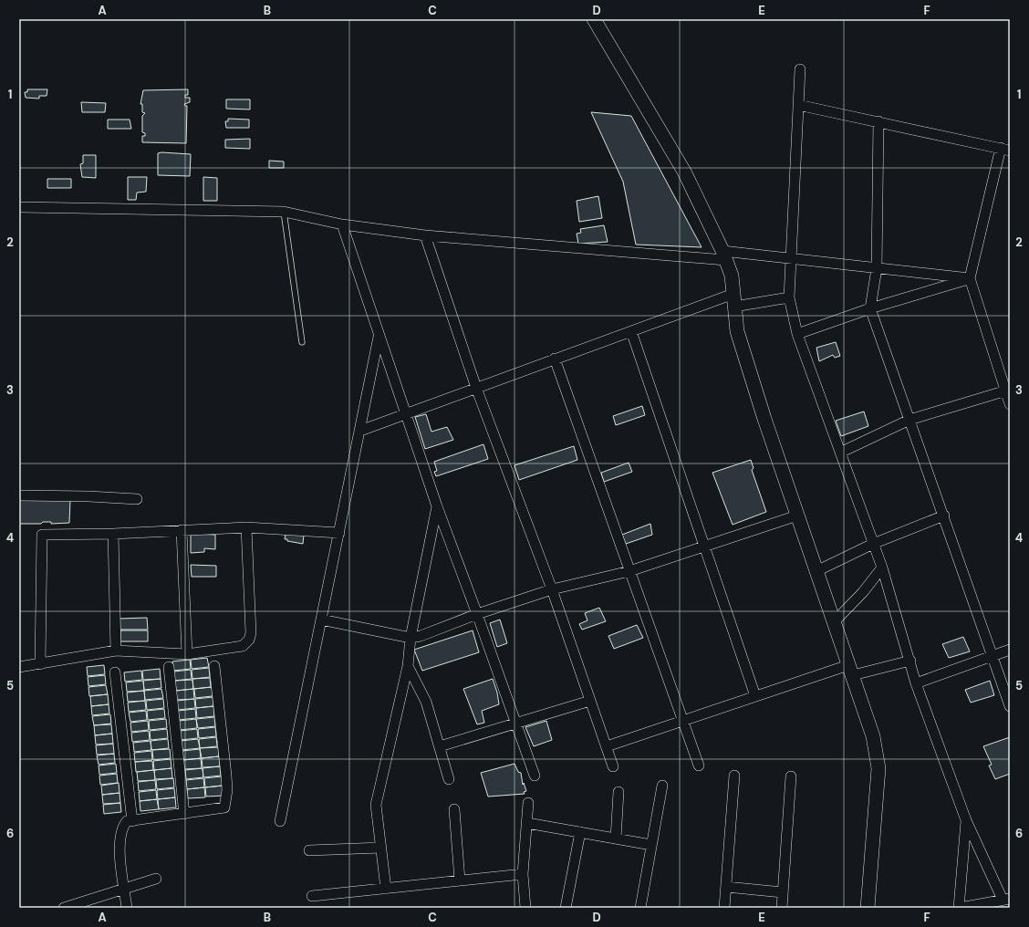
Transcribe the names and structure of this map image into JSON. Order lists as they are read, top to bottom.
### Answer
{
  "grid": {
    "columns": [
      "A",
      "B",
      "C",
      "D",
      "E",
      "F"
    ],
    "rows": [
      "1",
      "2",
      "3",
      "4",
      "5",
      "6"
    ]
  }
}
